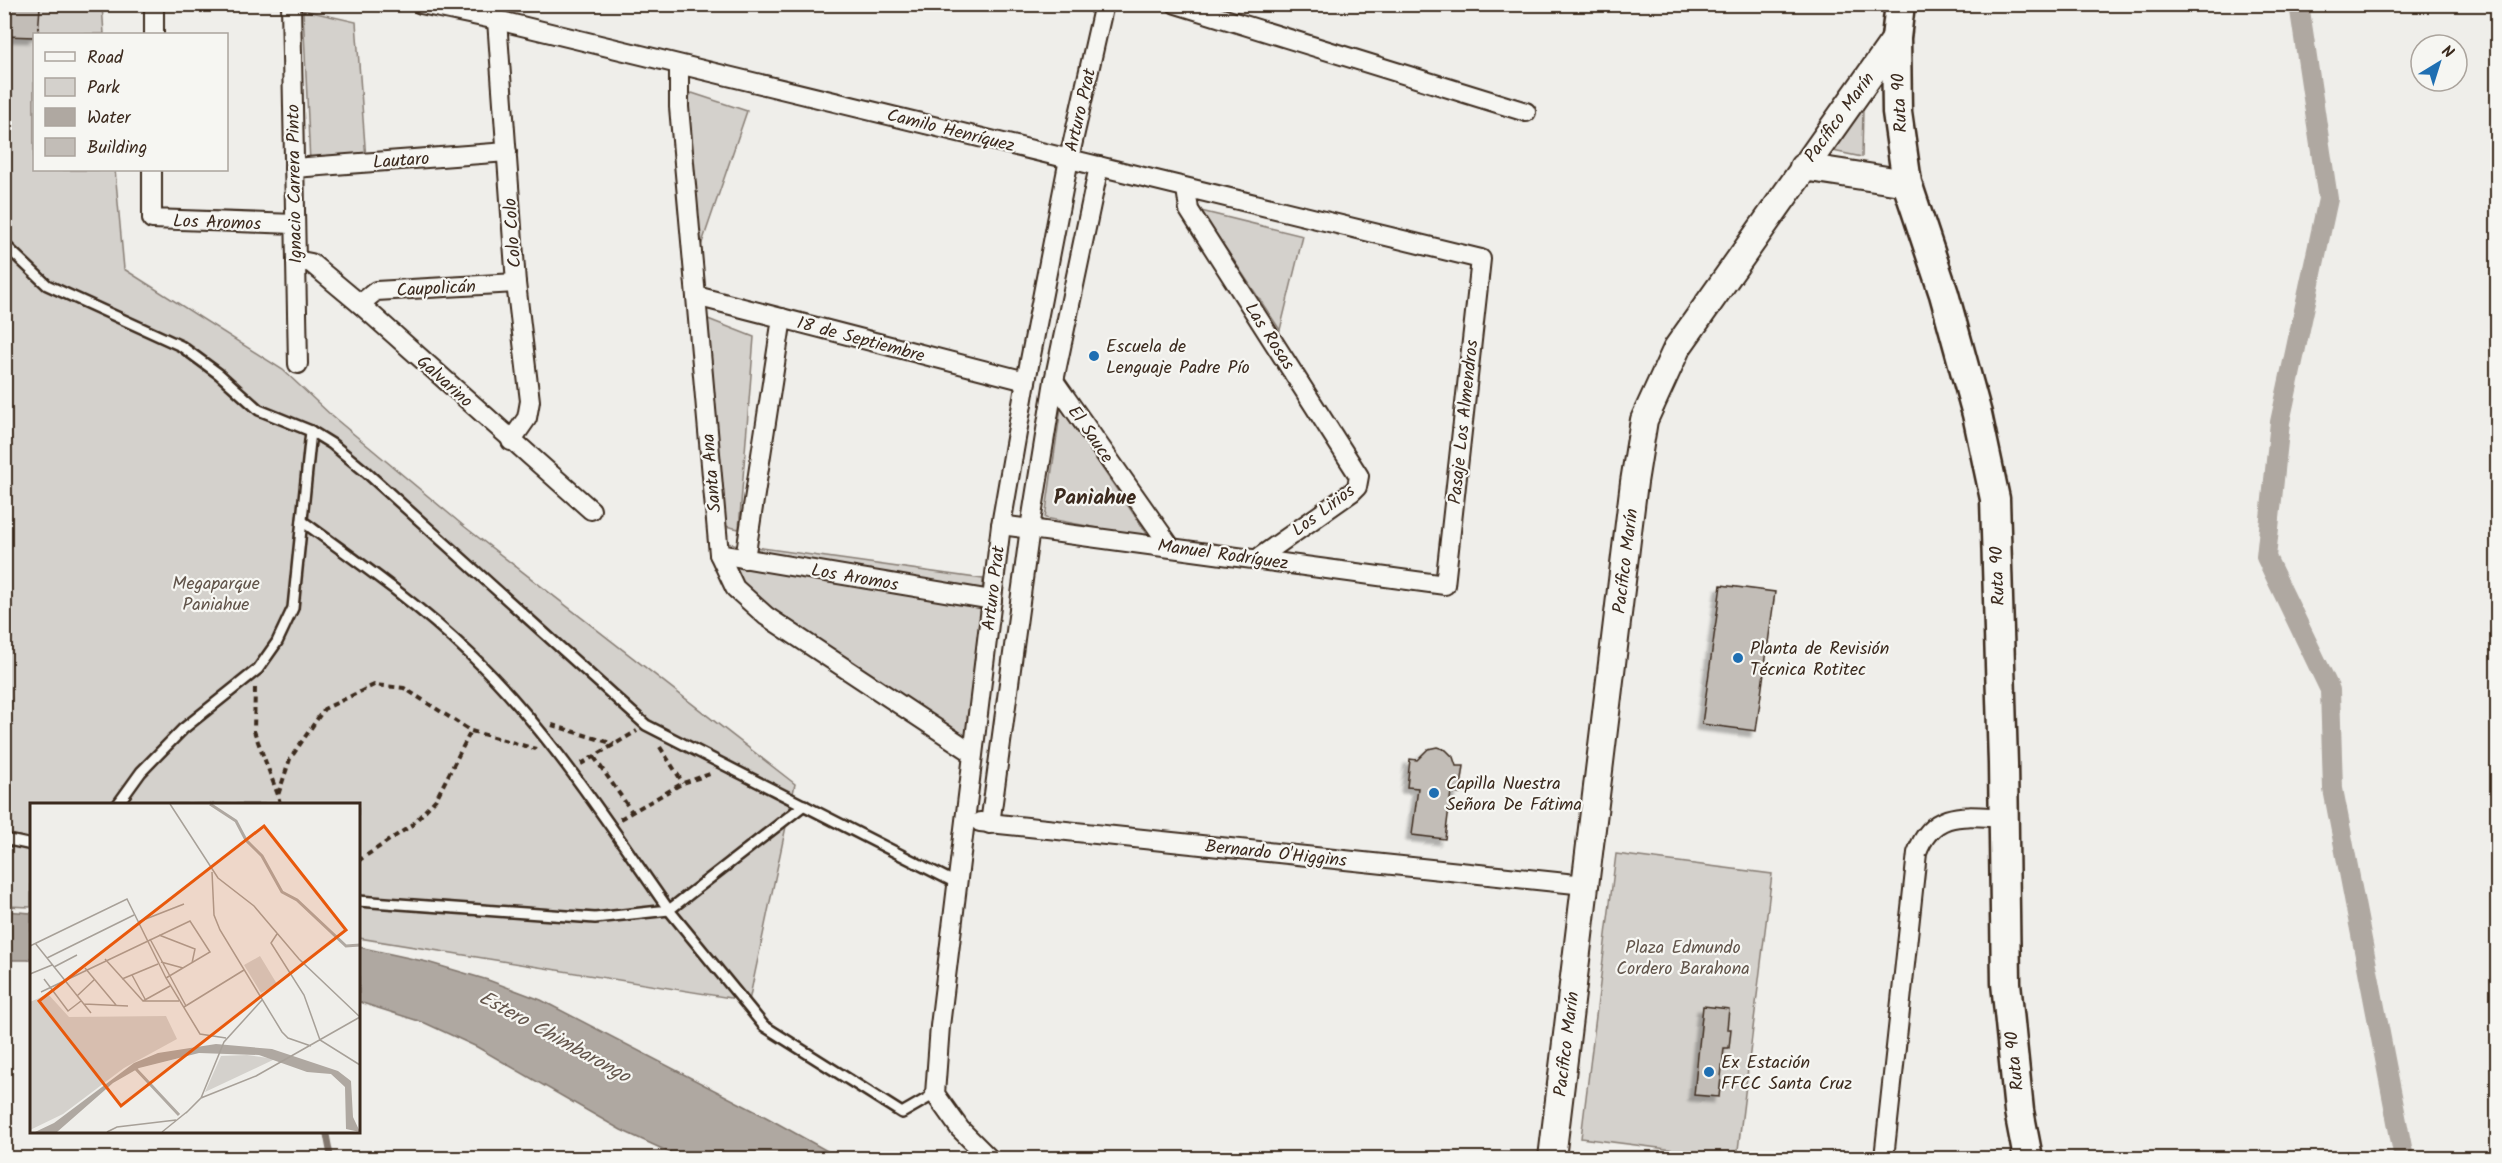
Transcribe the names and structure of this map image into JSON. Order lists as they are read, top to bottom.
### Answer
{
  "streets": {
    "main road": ["Ruta 90"],
    "street": [
      "Arturo Prat",
      "Pacífico Marín",
      "Camilo Henríquez",
      "Lautaro",
      "Ignacio Carrera Pinto",
      "Los Aromos",
      "Colo Colo",
      "Caupolicán",
      "Las Rosas",
      "18 de Septiembre",
      "Galvarino",
      "Pasaje Los Almendros",
      "El Sauce",
      "Santa Ana",
      "Los Lirios",
      "Manuel Rodríguez",
      "Bernardo O'Higgins"
    ]
  },
  "crossings": [
    ["Ruta 90", "Pacífico Marín"],
    ["Arturo Prat", "Camilo Henríquez"],
    ["Arturo Prat", "Los Aromos"],
    ["Arturo Prat", "18 de Septiembre"],
    ["Arturo Prat", "El Sauce"],
    ["Arturo Prat", "Santa Ana"],
    ["Arturo Prat", "Manuel Rodríguez"],
    ["Arturo Prat", "Bernardo O'Higgins"],
    ["Pacífico Marín", "Bernardo O'Higgins"],
    ["Camilo Henríquez", "Colo Colo"],
    ["Camilo Henríquez", "Las Rosas"],
    ["Camilo Henríquez", "Pasaje Los Almendros"],
    ["Camilo Henríquez", "Santa Ana"],
    ["Lautaro", "Ignacio Carrera Pinto"],
    ["Lautaro", "Colo Colo"],
    ["Ignacio Carrera Pinto", "Los Aromos"],
    ["Ignacio Carrera Pinto", "Galvarino"],
    ["Los Aromos", "Santa Ana"],
    ["Colo Colo", "Caupolicán"],
    ["Colo Colo", "Galvarino"],
    ["Caupolicán", "Galvarino"],
    ["Las Rosas", "Los Lirios"],
    ["18 de Septiembre", "Santa Ana"],
    ["Pasaje Los Almendros", "Manuel Rodríguez"],
    ["El Sauce", "Manuel Rodríguez"],
    ["Los Lirios", "Manuel Rodríguez"]
  ],
  "districts": ["Paniahue"],
  "water": ["Estero Chimbarongo"],
  "parks": ["Megaparque Paniahue", "Plaza Edmundo Cordero Barahona"],
  "places": [
    "Escuela de Lenguaje Padre Pío",
    "Planta de Revisión Técnica Rotitec",
    "Capilla Nuestra Señora De Fátima",
    "Ex Estación FFCC Santa Cruz"
  ],
  "legend": [
    "Road",
    "Park",
    "Water",
    "Building"
  ],
  "north": "top right"
}
